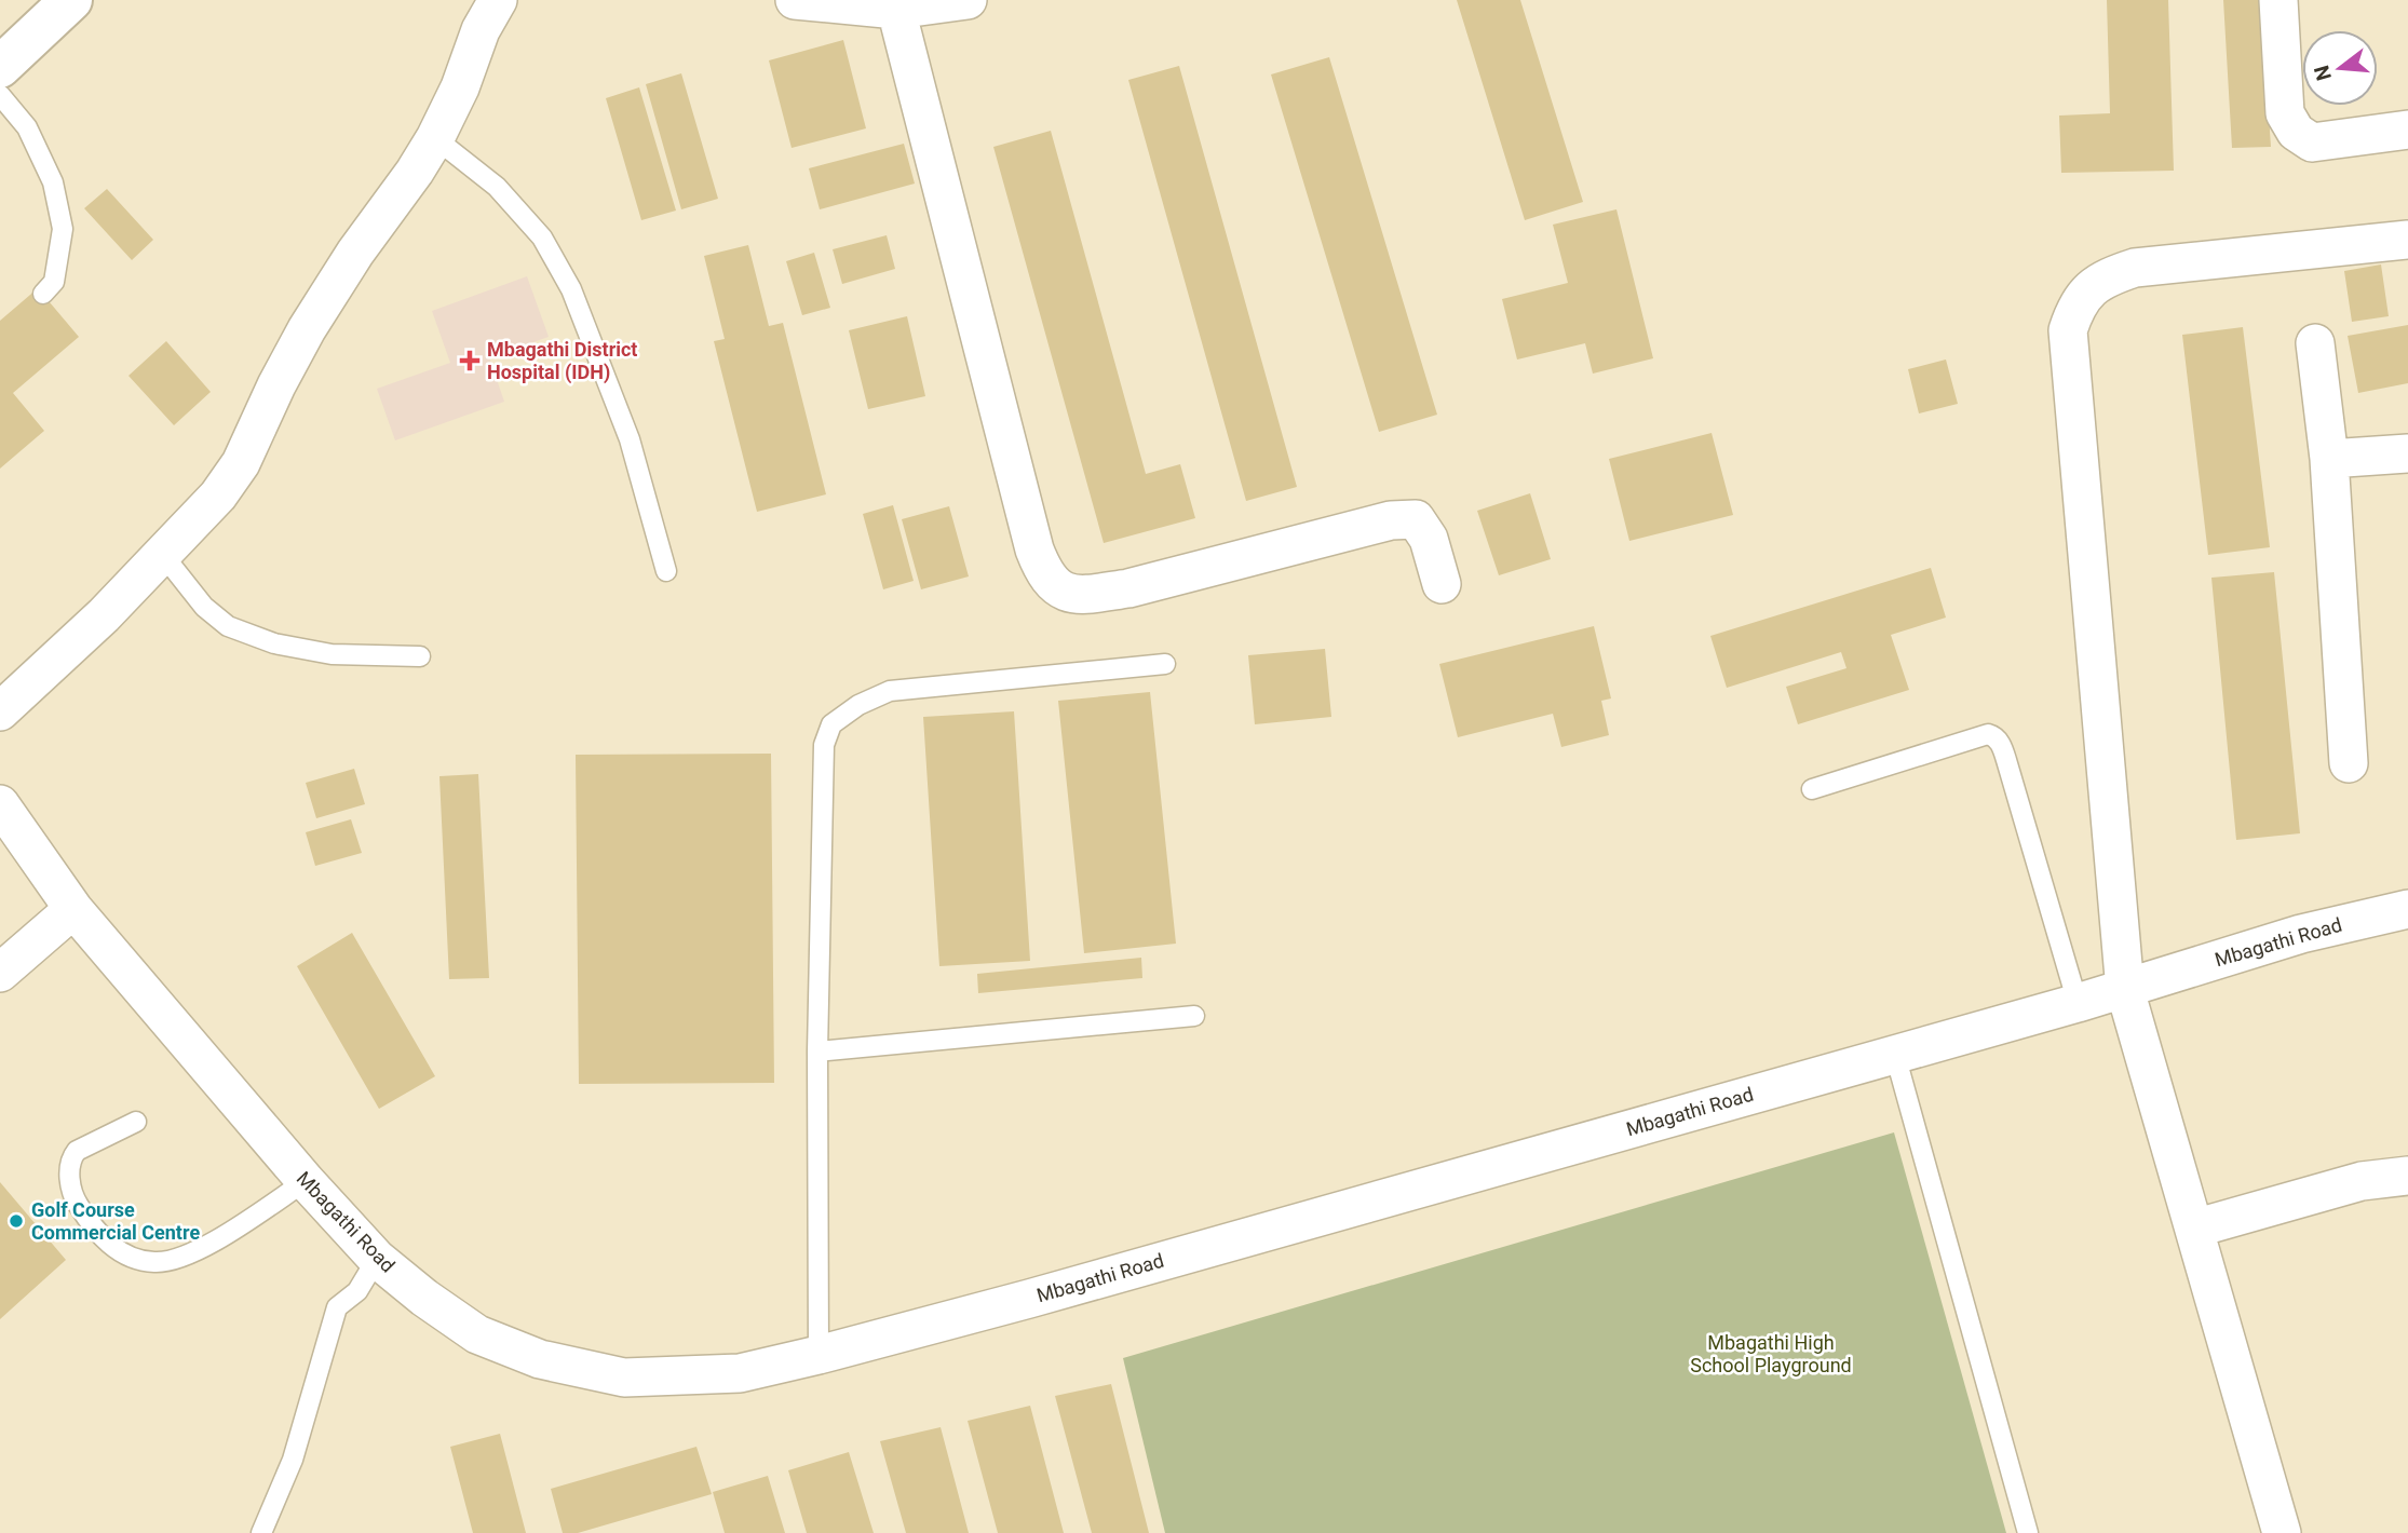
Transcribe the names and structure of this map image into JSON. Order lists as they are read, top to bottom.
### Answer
{
  "streets": {
    "street": ["Mbagathi Road"]
  },
  "parks": ["Mbagathi High School Playground"],
  "places": {
    "health": ["Mbagathi District Hospital (IDH)"],
    "other": ["Golf Course Commercial Centre"]
  },
  "north": "left"
}
